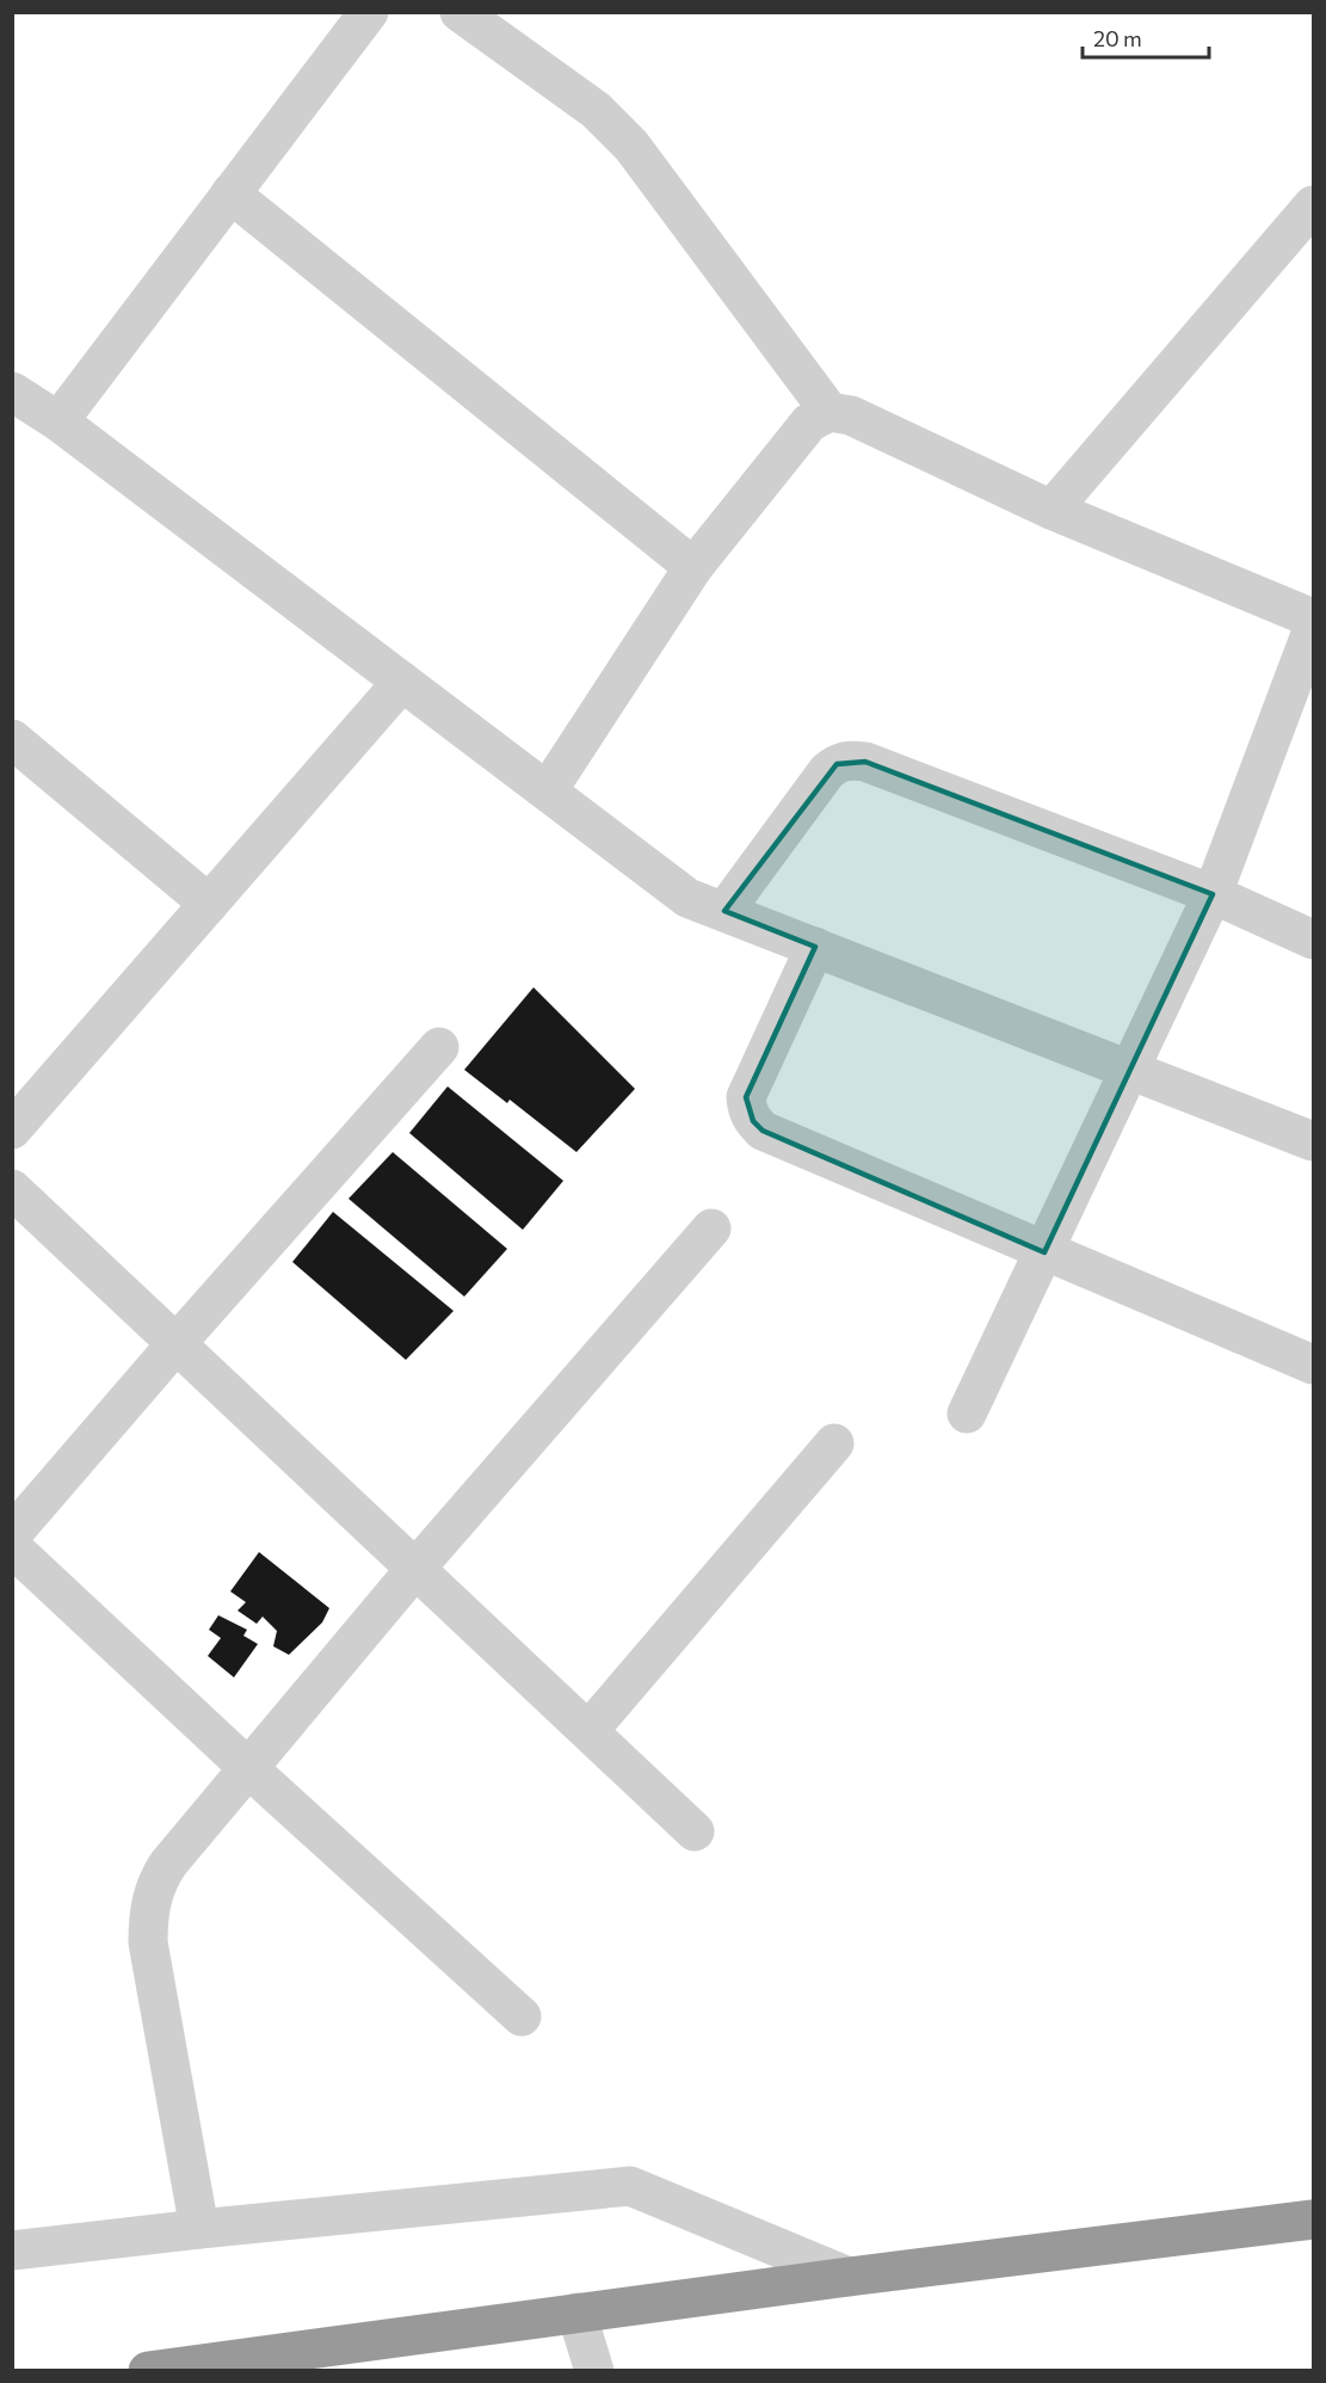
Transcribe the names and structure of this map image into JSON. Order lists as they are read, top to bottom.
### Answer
{
  "scale_bar": "20 m"
}
